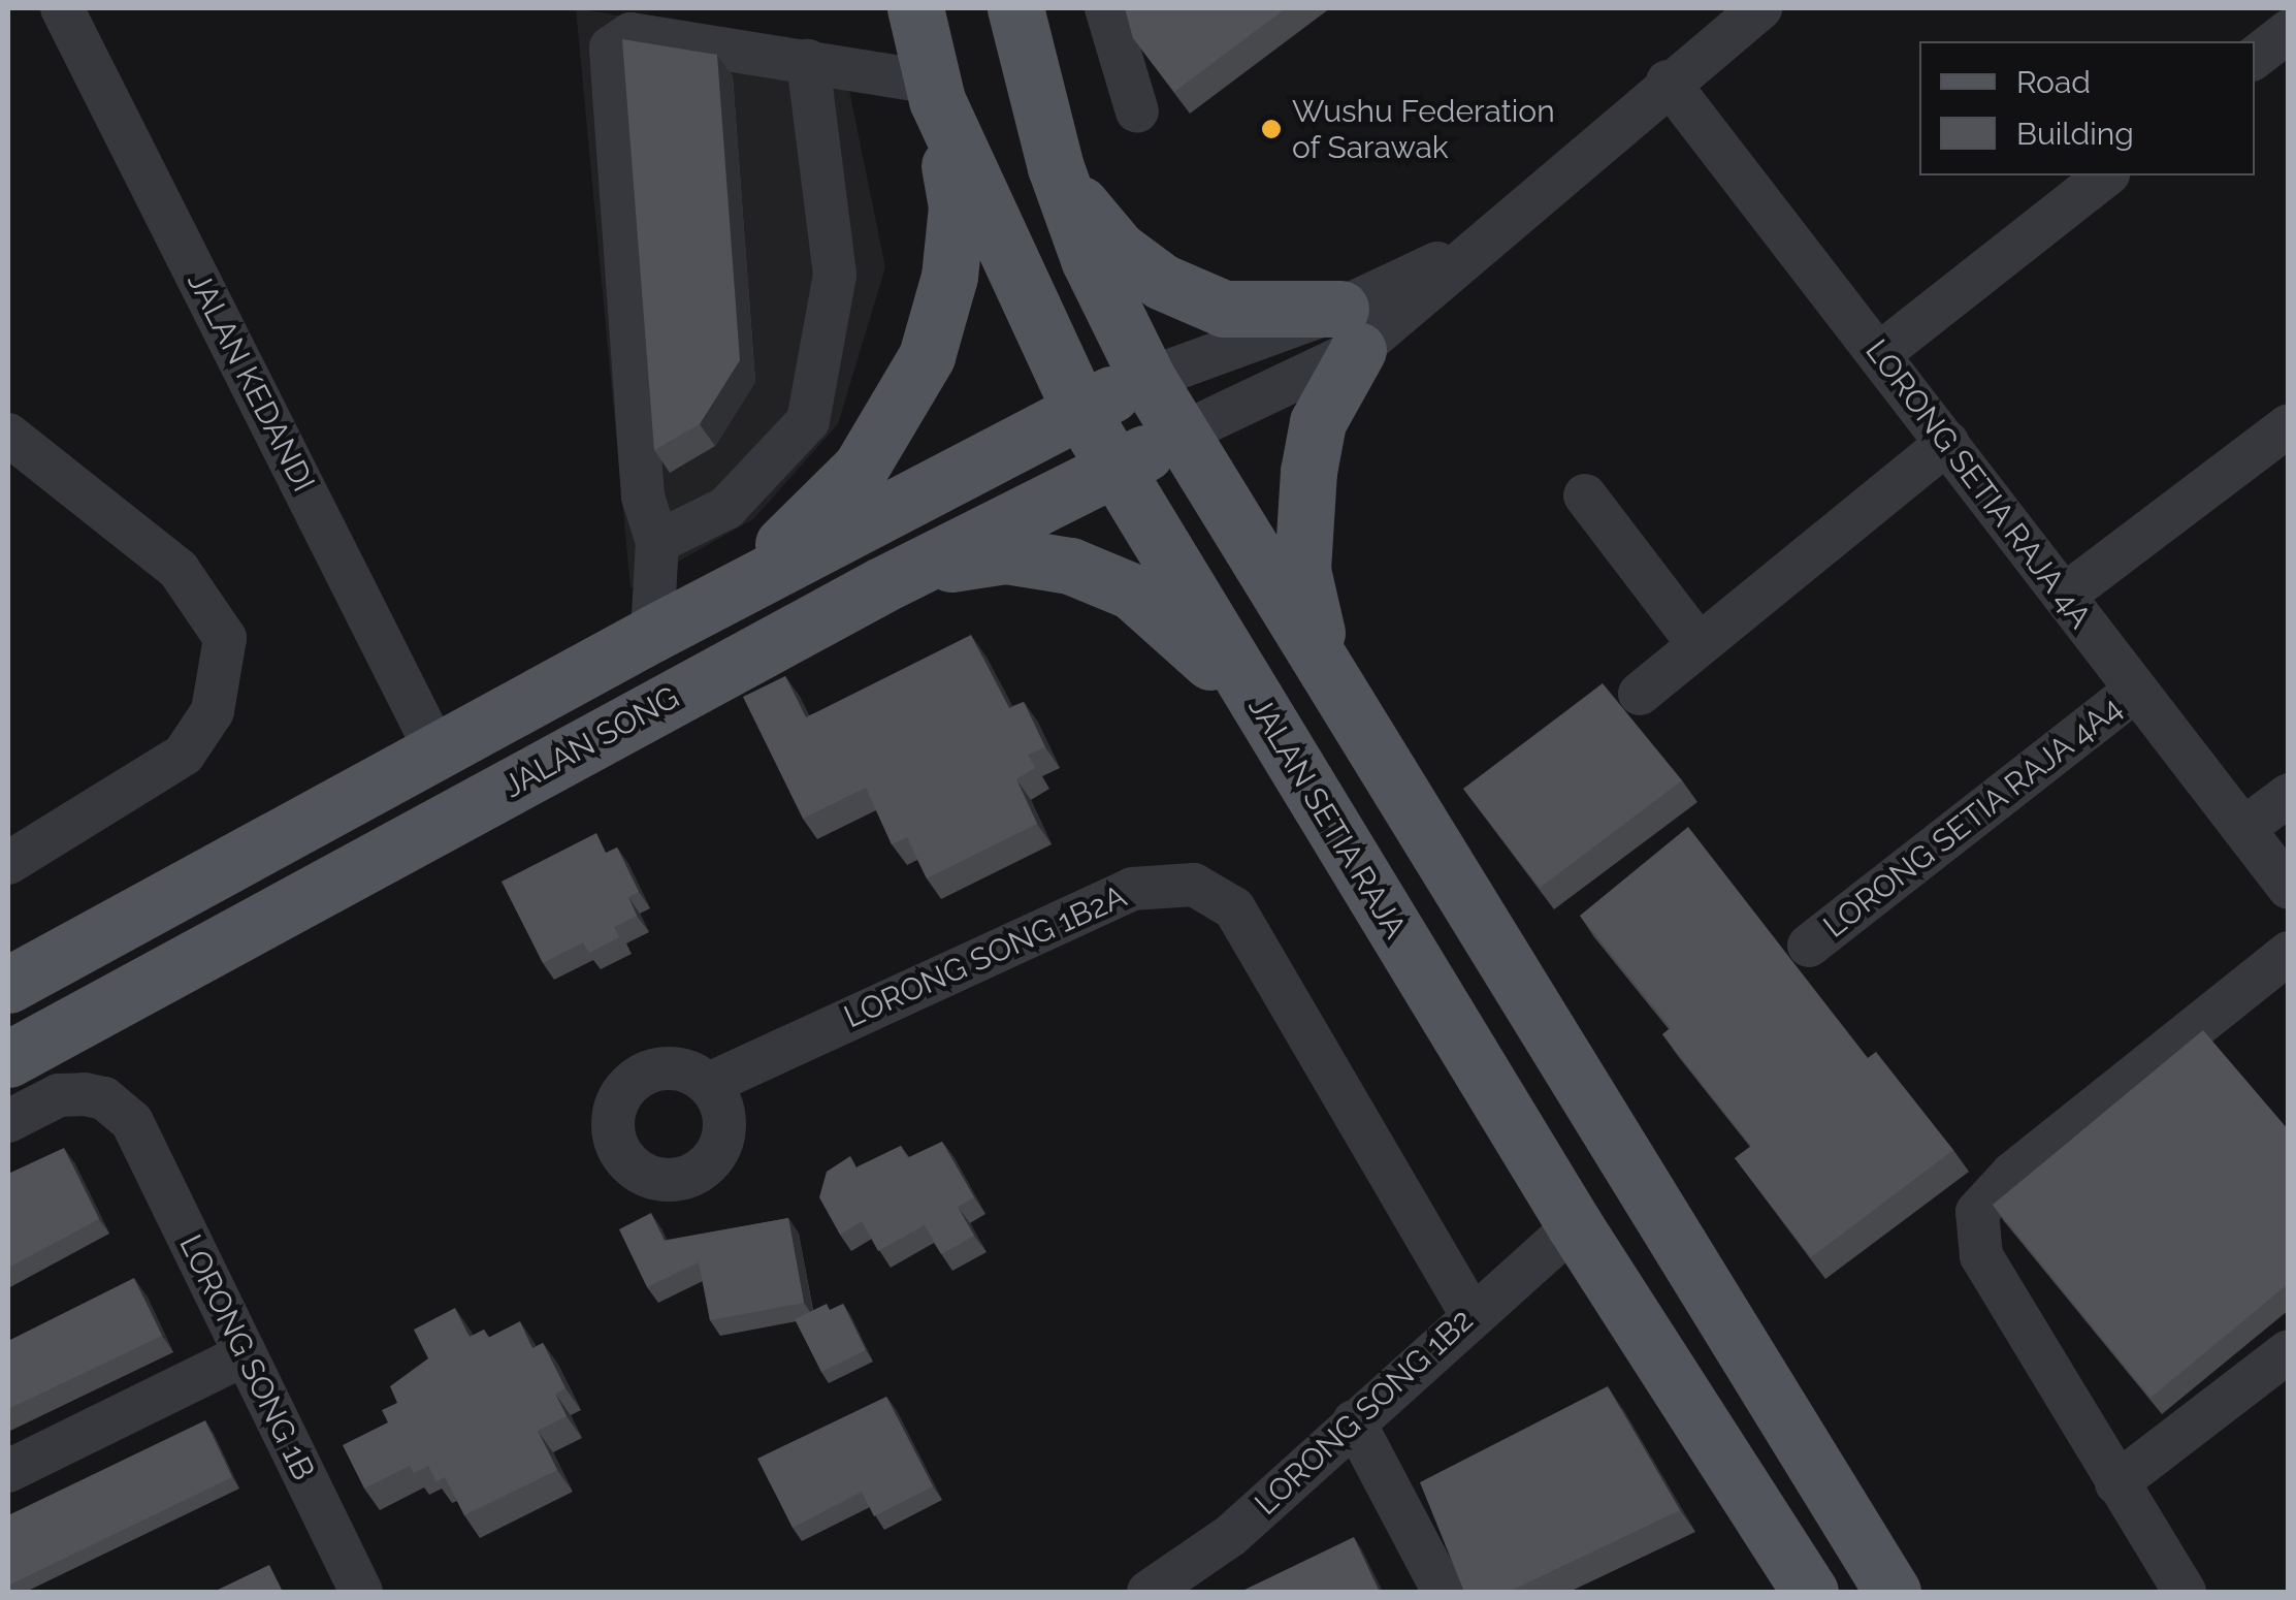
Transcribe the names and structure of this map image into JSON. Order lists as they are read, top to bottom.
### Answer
{
  "streets": {
    "main road": ["JALAN SONG", "JALAN SETIA RAJA"],
    "street": [
      "JALAN KEDANDI",
      "LORONG SETIA RAJA 4A",
      "LORONG SETIA RAJA 4A4",
      "LORONG SONG 1B2A",
      "LORONG SONG 1B",
      "LORONG SONG 1B2"
    ]
  },
  "crossings": [
    ["JALAN KEDANDI", "JALAN SONG"],
    ["LORONG SETIA RAJA 4A", "LORONG SETIA RAJA 4A4"],
    ["JALAN SONG", "JALAN SETIA RAJA"],
    ["JALAN SETIA RAJA", "LORONG SONG 1B2"],
    ["LORONG SONG 1B2A", "LORONG SONG 1B2"]
  ],
  "places": ["Wushu Federation of Sarawak"],
  "legend": ["Road", "Building"]
}
